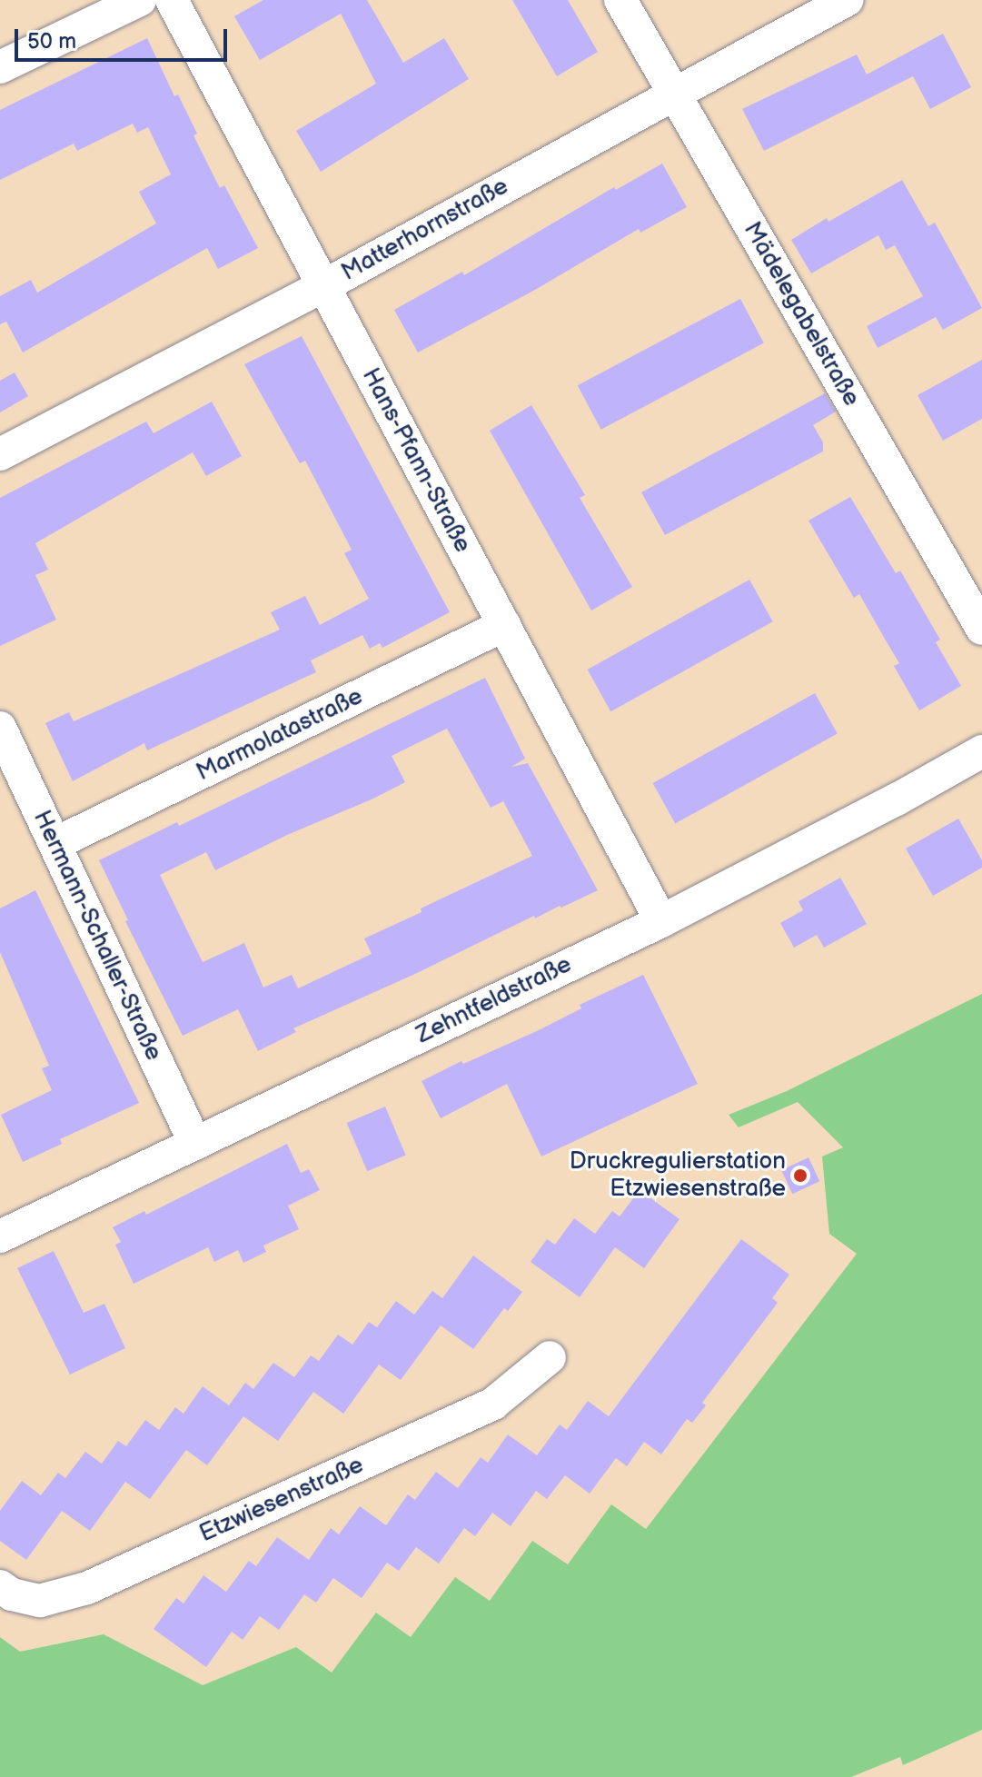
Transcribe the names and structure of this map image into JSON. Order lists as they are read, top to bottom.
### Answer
{
  "streets": {
    "street": [
      "Matterhornstraße",
      "Mädelegabelstraße",
      "Hans-Pfann-Straße",
      "Marmolatastraße",
      "Hermann-Schaller-Straße",
      "Zehntfeldstraße",
      "Etzwiesenstraße"
    ]
  },
  "crossings": [
    ["Matterhornstraße", "Mädelegabelstraße"],
    ["Matterhornstraße", "Hans-Pfann-Straße"],
    ["Hans-Pfann-Straße", "Marmolatastraße"],
    ["Hans-Pfann-Straße", "Zehntfeldstraße"],
    ["Marmolatastraße", "Hermann-Schaller-Straße"],
    ["Hermann-Schaller-Straße", "Zehntfeldstraße"]
  ],
  "places": ["Druckregulierstation Etzwiesenstraße"],
  "scale_bar": "50 m"
}
